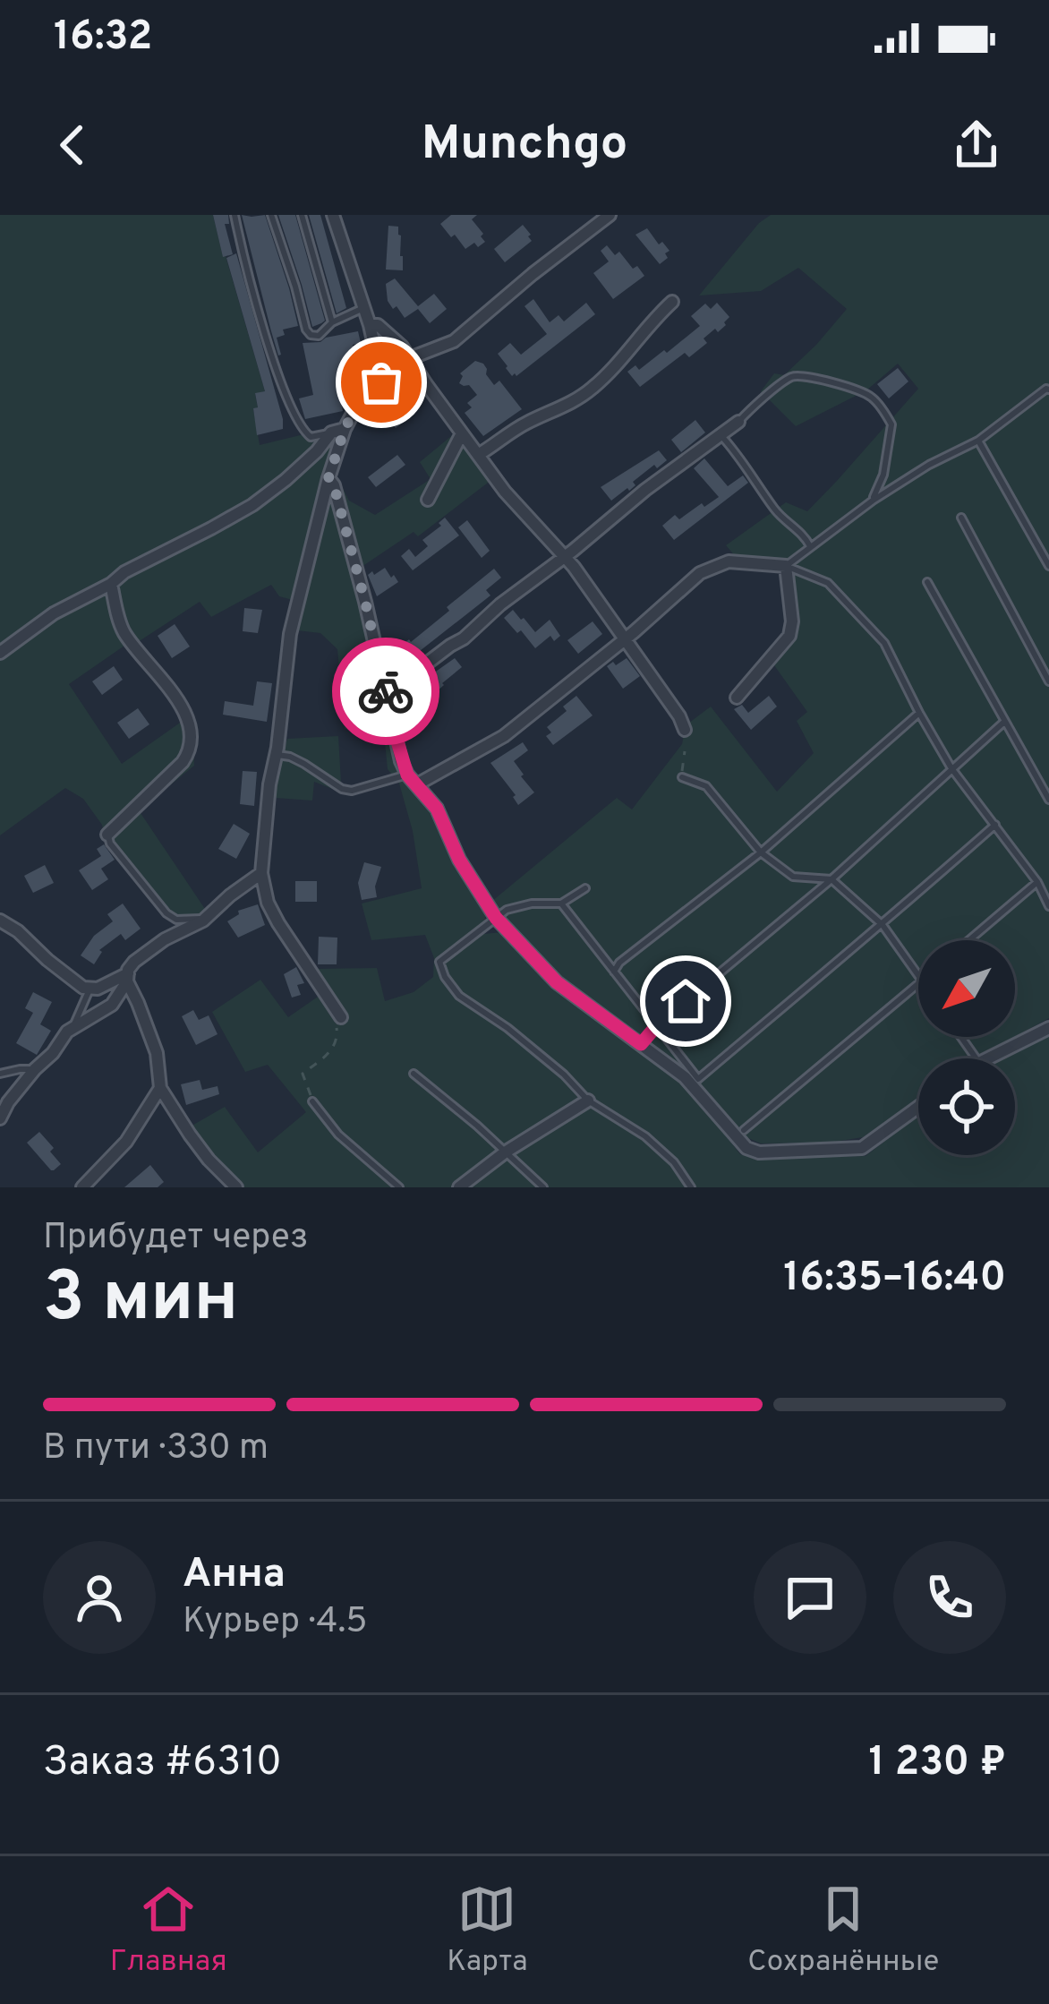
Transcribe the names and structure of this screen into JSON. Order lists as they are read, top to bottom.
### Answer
{
  "north": "bottom left",
  "page": {
    "status": "16:32",
    "header": "Munchgo",
    "heading": ["3 мин", "Прибудет через", "16:35–16:40"],
    "panel": [
      "Анна",
      "Курьер · 4.5",
      "Заказ #6310",
      "1 230 ₽"
    ],
    "bar": "В пути · 330 m",
    "tabs": ["Главная", "Карта", "Сохранённые"]
  }
}
